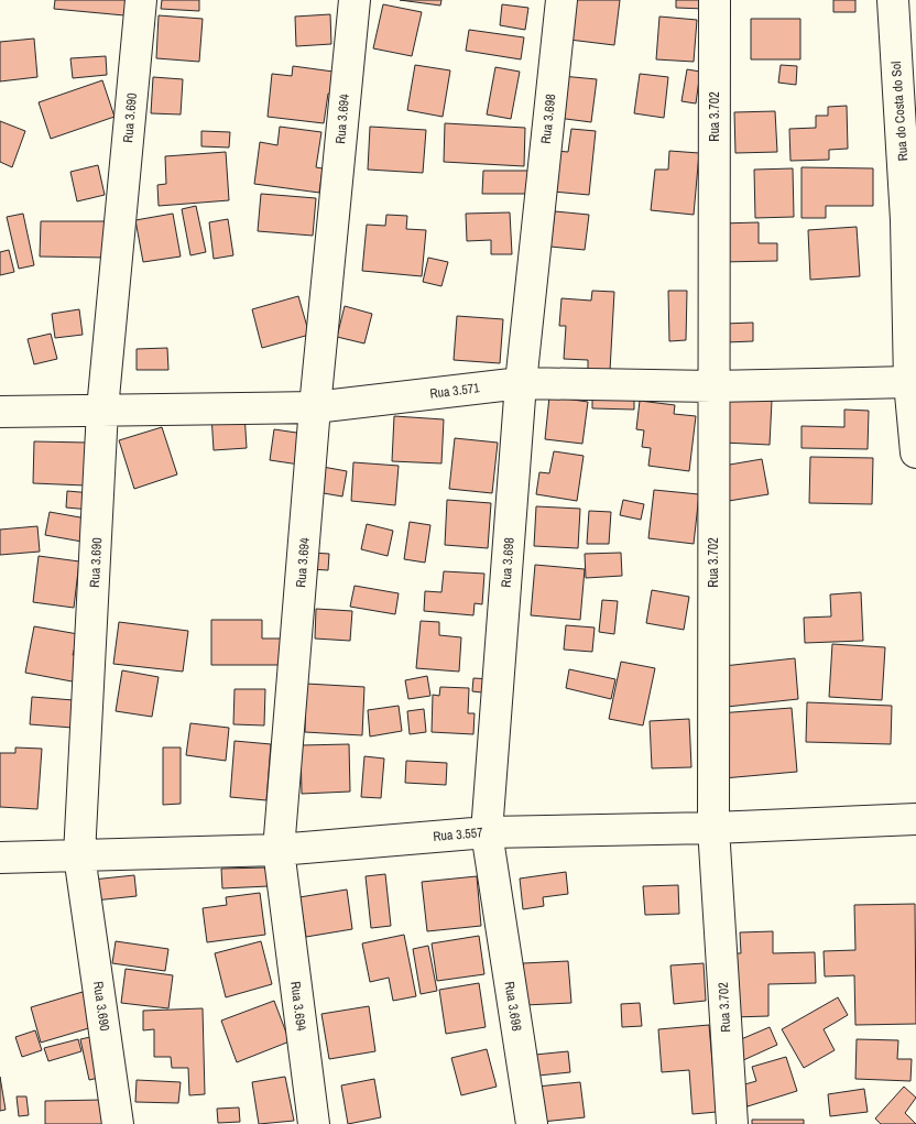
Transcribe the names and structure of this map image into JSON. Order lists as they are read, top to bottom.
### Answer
{
  "streets": {
    "street": [
      "Rua do Costa do Sol",
      "Rua 3.702",
      "Rua 3.690",
      "Rua 3.694",
      "Rua 3.698",
      "Rua 3.571",
      "Rua 3.557"
    ]
  },
  "crossings": [
    ["Rua do Costa do Sol", "Rua 3.571"],
    ["Rua 3.702", "Rua 3.571"],
    ["Rua 3.702", "Rua 3.557"],
    ["Rua 3.690", "Rua 3.571"],
    ["Rua 3.690", "Rua 3.557"],
    ["Rua 3.694", "Rua 3.571"],
    ["Rua 3.694", "Rua 3.557"],
    ["Rua 3.698", "Rua 3.571"],
    ["Rua 3.698", "Rua 3.557"]
  ]
}
